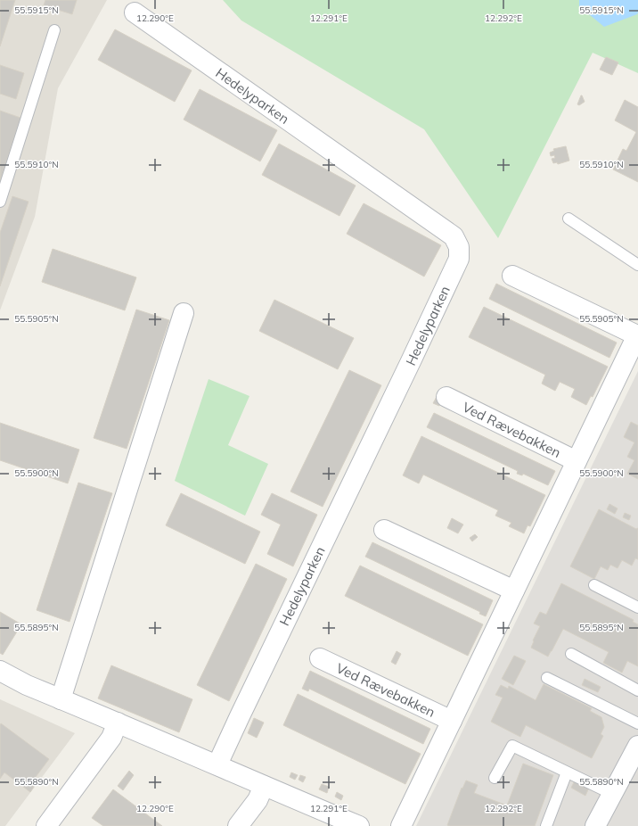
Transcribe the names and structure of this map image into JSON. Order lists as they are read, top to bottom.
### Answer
{
  "streets": {
    "street": ["Hedelyparken", "Ved Rævebakken"]
  },
  "coordinates": [
    "55.5915°N",
    "12.290°E",
    "12.291°E",
    "12.292°E",
    "55.5910°N",
    "55.5905°N",
    "55.5900°N",
    "55.5895°N",
    "55.5890°N"
  ]
}
